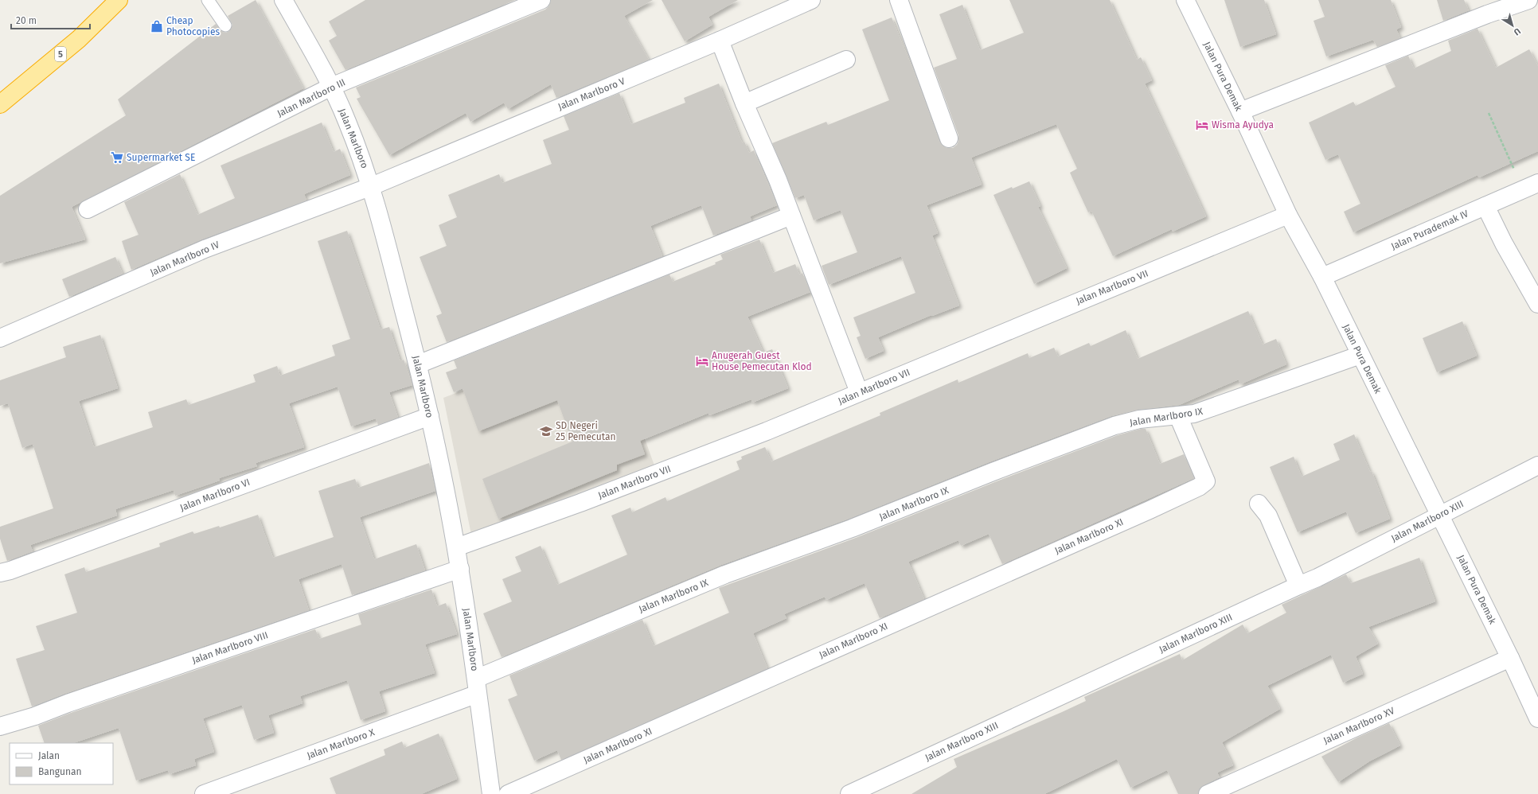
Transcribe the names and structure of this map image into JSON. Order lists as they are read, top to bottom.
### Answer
{
  "streets": {
    "highway": ["5"],
    "street": [
      "Jalan Pura Demak",
      "Jalan Marlboro V",
      "Jalan Marlboro III",
      "Jalan Marlboro",
      "Jalan Purademak IV",
      "Jalan Marlboro IV",
      "Jalan Marlboro VII",
      "Jalan Marlboro IX",
      "Jalan Marlboro VI",
      "Jalan Marlboro XIII",
      "Jalan Marlboro XI",
      "Jalan Marlboro VIII",
      "Jalan Marlboro XV",
      "Jalan Marlboro X"
    ]
  },
  "crossings": [
    ["Jalan Pura Demak", "Jalan Purademak IV"],
    ["Jalan Pura Demak", "Jalan Marlboro VII"],
    ["Jalan Pura Demak", "Jalan Marlboro IX"],
    ["Jalan Pura Demak", "Jalan Marlboro XIII"],
    ["Jalan Pura Demak", "Jalan Marlboro XV"],
    ["Jalan Marlboro V", "Jalan Marlboro"],
    ["Jalan Marlboro V", "Jalan Marlboro IV"],
    ["Jalan Marlboro III", "Jalan Marlboro"],
    ["Jalan Marlboro", "Jalan Marlboro IV"],
    ["Jalan Marlboro", "Jalan Marlboro VII"],
    ["Jalan Marlboro", "Jalan Marlboro IX"],
    ["Jalan Marlboro", "Jalan Marlboro VI"],
    ["Jalan Marlboro", "Jalan Marlboro VIII"],
    ["Jalan Marlboro", "Jalan Marlboro X"],
    ["Jalan Marlboro IX", "Jalan Marlboro XI"],
    ["Jalan Marlboro IX", "Jalan Marlboro X"]
  ],
  "places": {
    "shop": ["Cheap Photocopies"],
    "hotel": ["Wisma Ayudya", "Anugerah Guest House Pemecutan Klod"],
    "supermarket": ["Supermarket SE"],
    "school or university": ["SD Negeri 25 Pemecutan"]
  },
  "legend": ["Jalan", "Bangunan"],
  "scale_bar": "20 m",
  "north": "bottom right"
}
